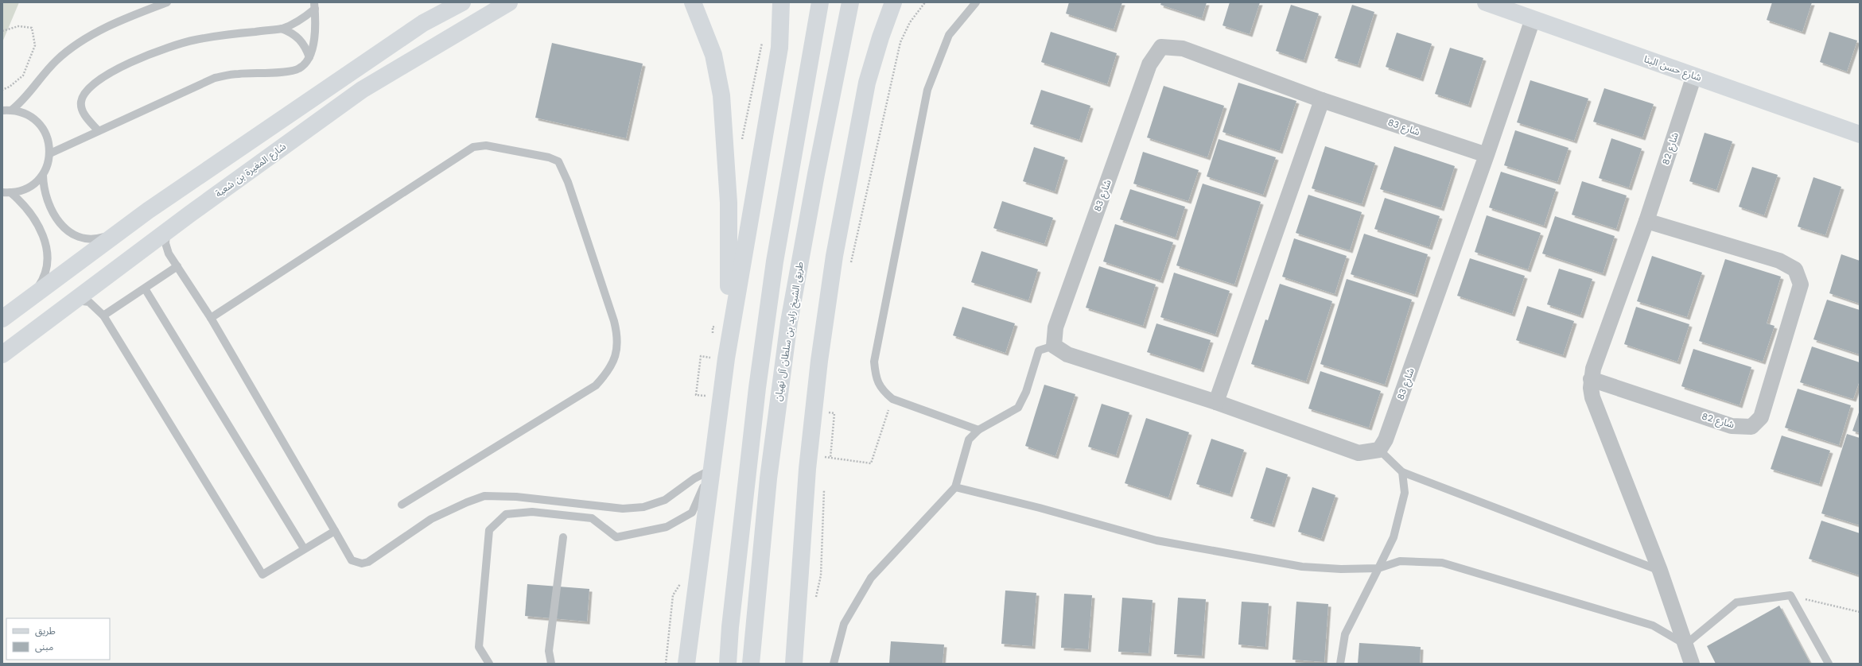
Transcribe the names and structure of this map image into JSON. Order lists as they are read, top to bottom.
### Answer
{
  "streets": {
    "main road": ["شارع حسن البنا", "شارع المغيرة بن شعبة", "طريق الشيخ زايد بن سلطان آل نهيان"],
    "street": ["شارع 83", "شارع 82"]
  },
  "crossings": [
    ["شارع حسن البنا", "شارع 83"],
    ["شارع حسن البنا", "شارع 82"]
  ],
  "legend": ["طريق", "مبنى"]
}
